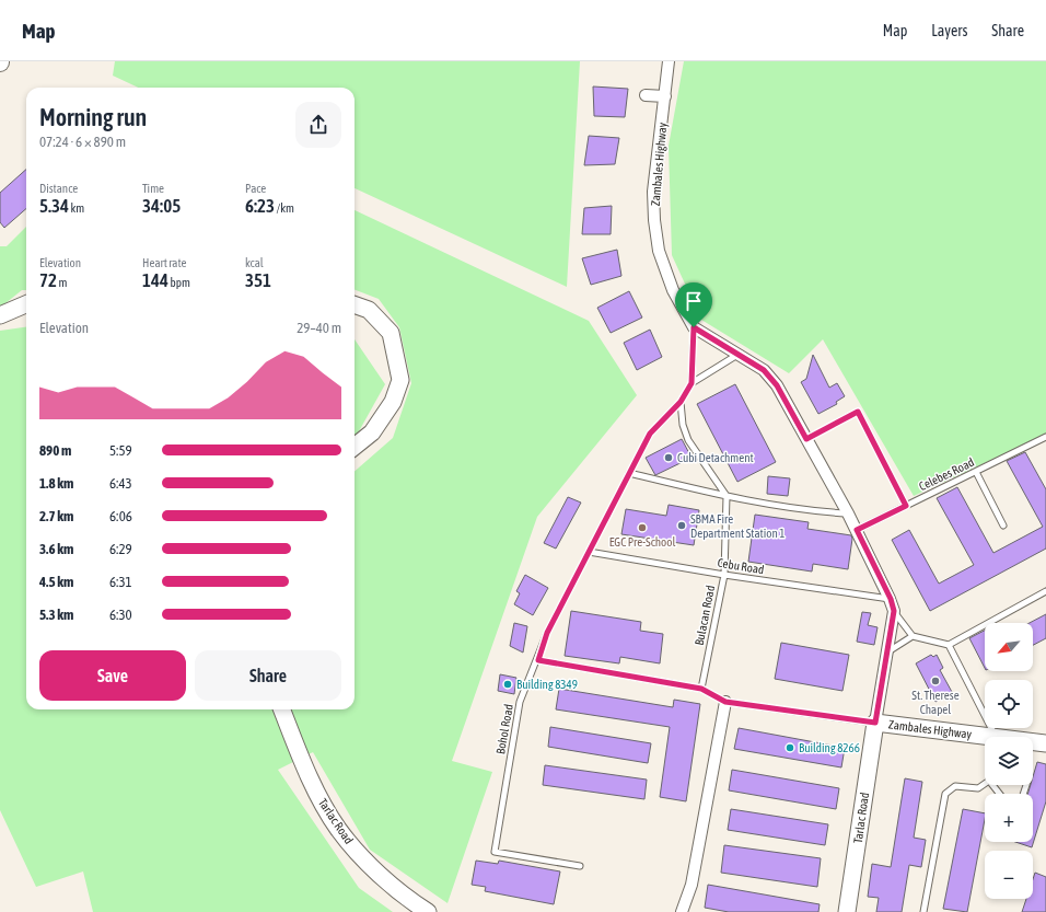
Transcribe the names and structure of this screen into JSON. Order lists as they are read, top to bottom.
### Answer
{
  "streets": {
    "main road": ["Zambales Highway", "Tarlac Road"],
    "lane": [
      "Celebes Road",
      "Cebu Road",
      "Bulacan Road",
      "Bohol Road"
    ]
  },
  "crossings": [
    ["Zambales Highway", "Celebes Road"],
    ["Zambales Highway", "Cebu Road"],
    ["Zambales Highway", "Bohol Road"],
    ["Zambales Highway", "Tarlac Road"],
    ["Cebu Road", "Bulacan Road"],
    ["Cebu Road", "Bohol Road"]
  ],
  "places": [
    "Cubi Detachment",
    "SBMA Fire Department Station 1",
    "EGC Pre-School",
    "St. Therese Chapel",
    "Building 8349",
    "Building 8266"
  ],
  "north": "bottom left",
  "page": {
    "header": "Map",
    "nav": ["Map", "Layers", "Share"],
    "heading": ["Morning run", "07:24 · 6 × 890 m"],
    "stats": [
      ["Distance", "5.34 km"],
      ["Time", "34:05"],
      ["Pace", "6:23 /km"],
      ["Elevation", "72 m"],
      ["Heart rate", "144 bpm"],
      ["kcal", "351"]
    ],
    "chart": ["Elevation", "29–40 m"],
    "list": [
      {
        "name": "890 m",
        "note": "5:59"
      },
      {
        "name": "1.8 km",
        "note": "6:43"
      },
      {
        "name": "2.7 km",
        "note": "6:06"
      },
      {
        "name": "3.6 km",
        "note": "6:29"
      },
      {
        "name": "4.5 km",
        "note": "6:31"
      },
      {
        "name": "5.3 km",
        "note": "6:30"
      }
    ],
    "map_buttons": ["+", "−"],
    "buttons": ["Save", "Share"]
  }
}
